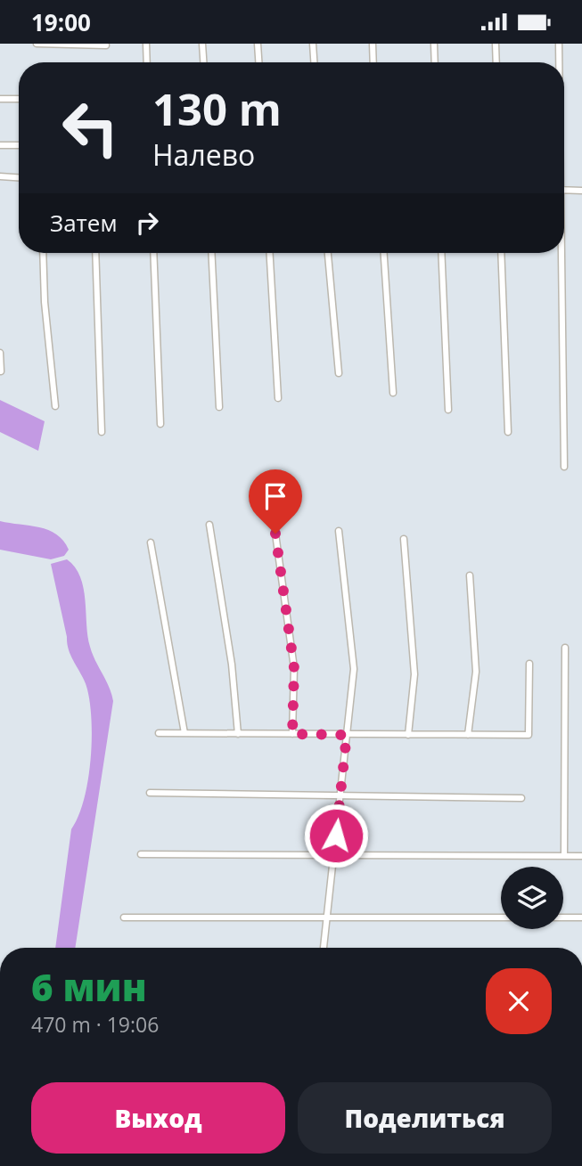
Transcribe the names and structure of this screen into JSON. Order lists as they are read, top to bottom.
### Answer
{
  "page": {
    "status": "19:00",
    "turn": ["130 m", "Налево"],
    "then": "Затем",
    "heading": ["6 мин", "470 m · 19:06"],
    "buttons": ["Выход", "Поделиться"]
  }
}
